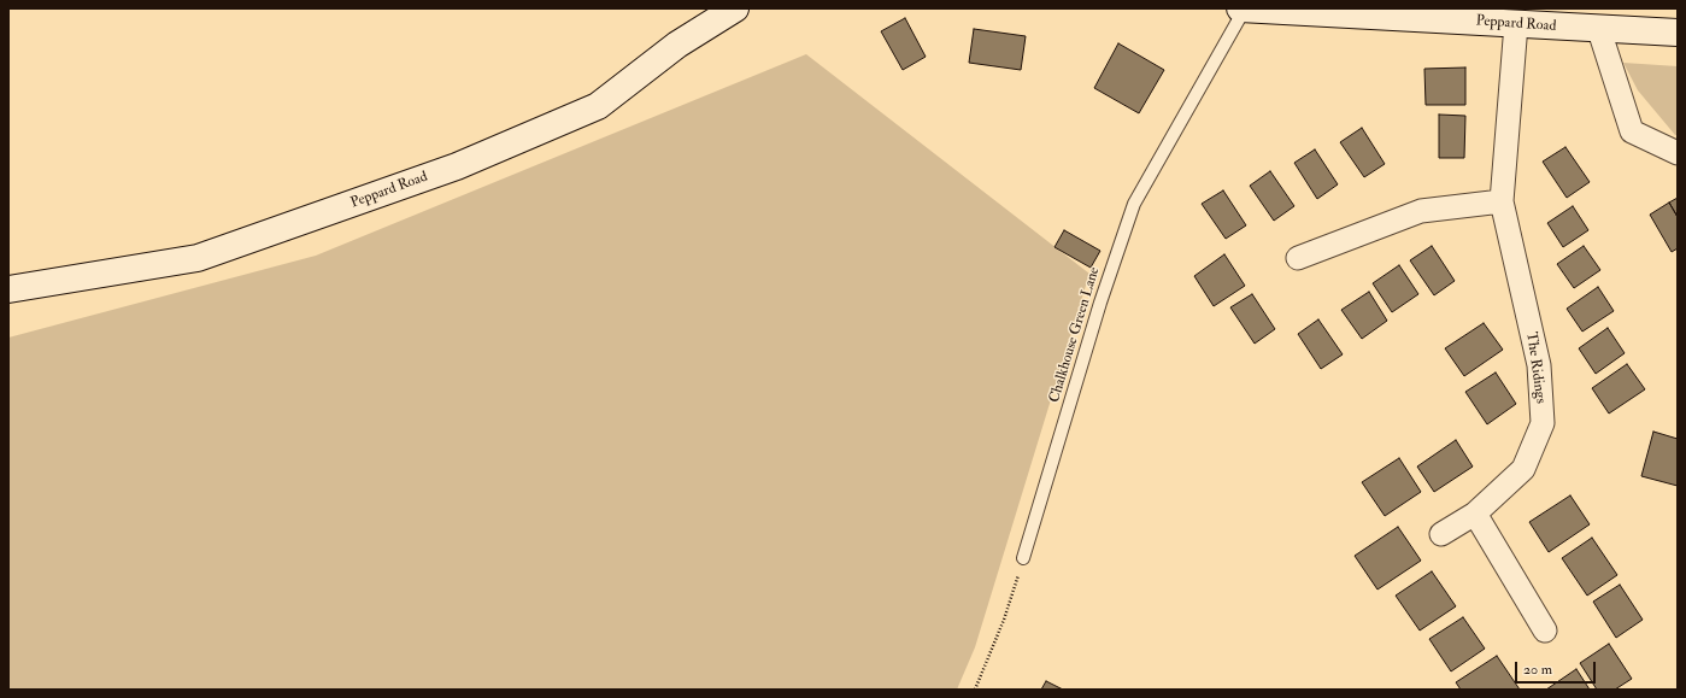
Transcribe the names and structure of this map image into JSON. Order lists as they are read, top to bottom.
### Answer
{
  "streets": {
    "main road": ["Peppard Road"],
    "street": ["The Ridings"],
    "lane": ["Chalkhouse Green Lane"]
  },
  "crossings": [
    ["Peppard Road", "Chalkhouse Green Lane"],
    ["Peppard Road", "The Ridings"]
  ],
  "scale_bar": "20 m"
}
